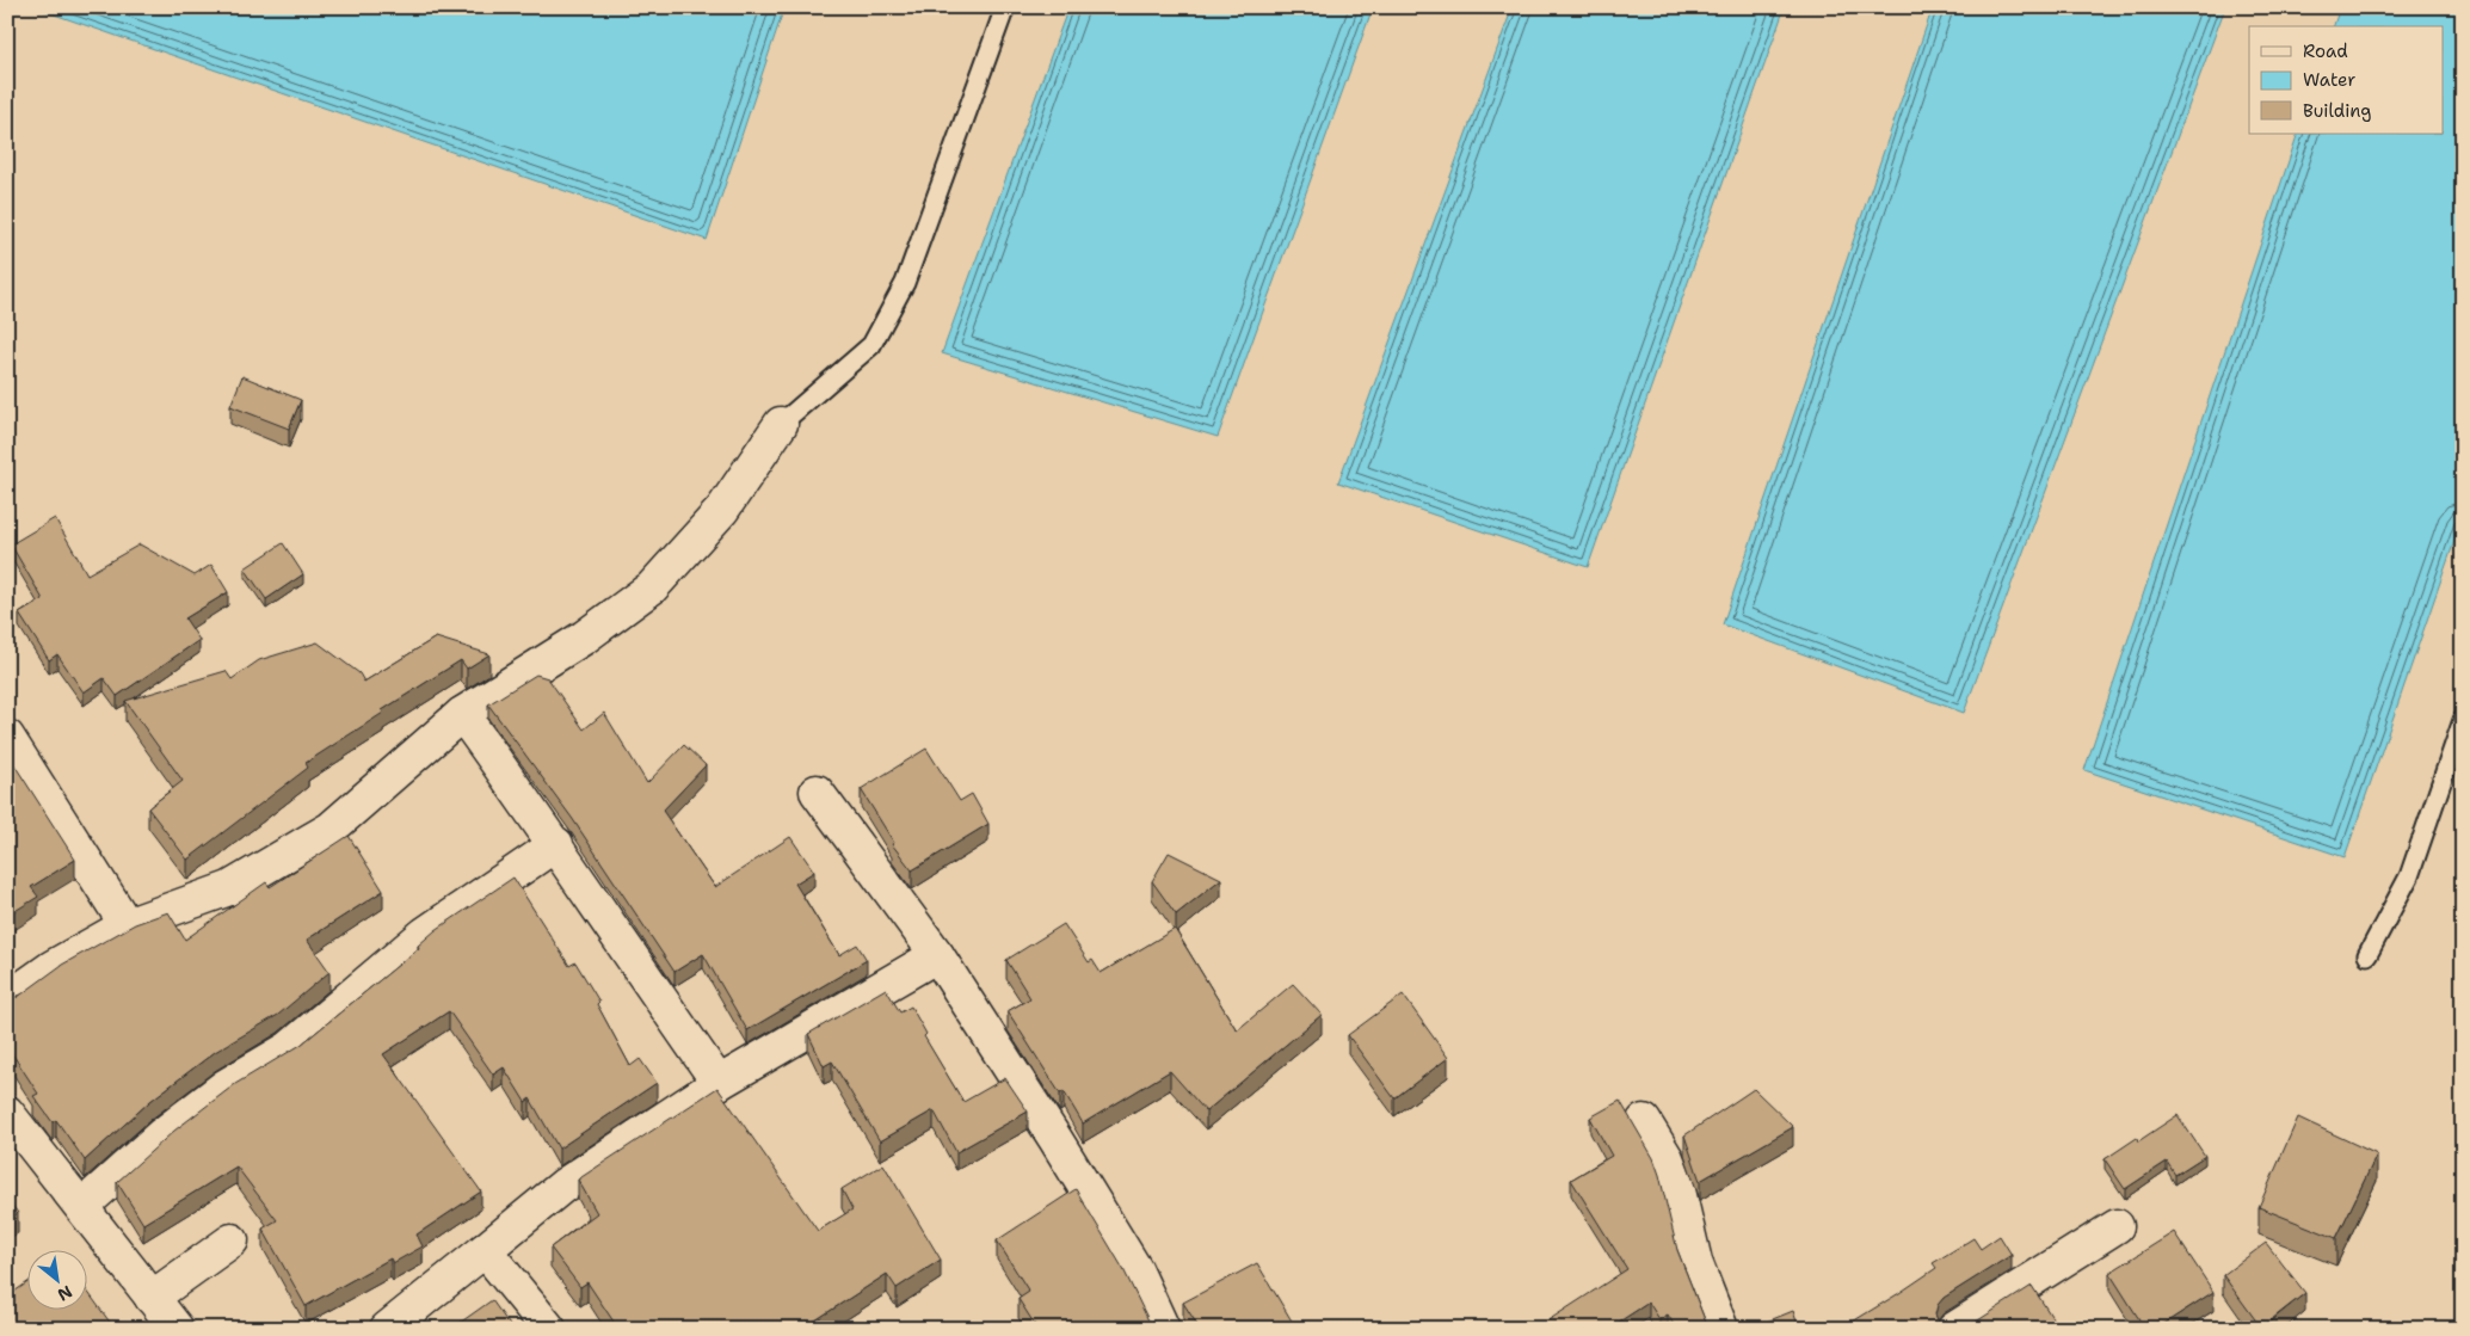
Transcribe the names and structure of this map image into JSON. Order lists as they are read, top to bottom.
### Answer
{
  "legend": ["Road", "Water", "Building"],
  "north": "bottom right"
}
